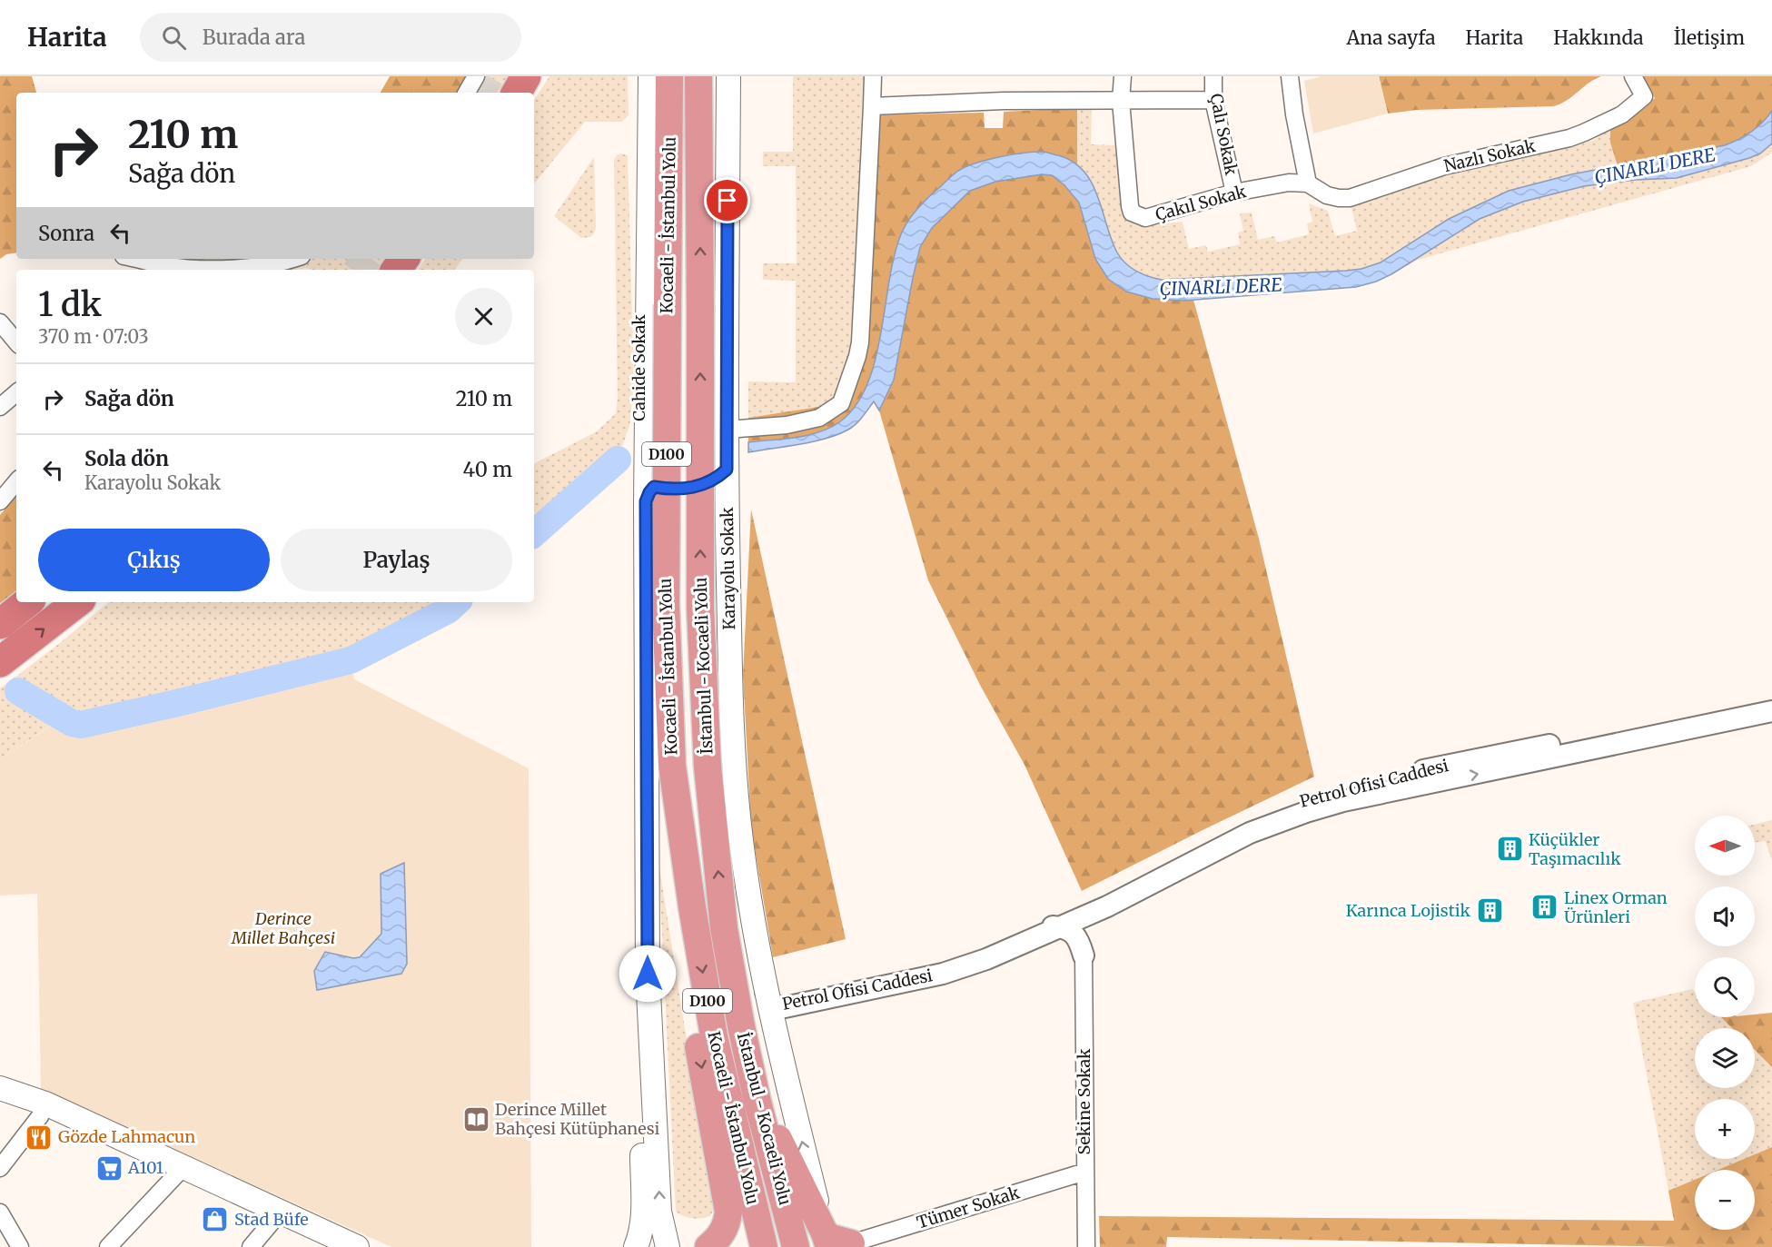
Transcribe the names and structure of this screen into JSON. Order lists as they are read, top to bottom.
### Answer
{
  "streets": {
    "highway": ["Kocaeli - İstanbul Yolu", "D100", "İstanbul - Kocaeli Yolu"],
    "main road": ["Cahide Sokak", "Karayolu Sokak"],
    "street": [
      "Çalı Sokak",
      "Nazlı Sokak",
      "Çakıl Sokak",
      "Petrol Ofisi Caddesi",
      "Sekine Sokak",
      "Tümer Sokak"
    ]
  },
  "crossings": [
    ["Çalı Sokak", "Çakıl Sokak"],
    ["Nazlı Sokak", "Çakıl Sokak"],
    ["Karayolu Sokak", "Petrol Ofisi Caddesi"],
    ["Karayolu Sokak", "Tümer Sokak"],
    ["Sekine Sokak", "Tümer Sokak"]
  ],
  "water": ["ÇINARLI DERE"],
  "parks": ["Derince Millet Bahçesi"],
  "places": {
    "building": ["Küçükler Taşımacılık", "Linex Orman Ürünleri", "Karınca Lojistik"],
    "library": ["Derince Millet Bahçesi Kütüphanesi"],
    "restaurant": ["Gözde Lahmacun"],
    "supermarket": ["A101"],
    "shop": ["Stad Büfe"]
  },
  "north": "left",
  "page": {
    "header": "Harita",
    "search": "Burada ara",
    "nav": [
      "Ana sayfa",
      "Harita",
      "Hakkında",
      "İletişim"
    ],
    "turn": ["210 m", "Sağa dön"],
    "then": "Sonra",
    "heading": ["1 dk", "370 m · 07:03"],
    "list": [
      {
        "name": "Sağa dön",
        "value": "210 m"
      },
      {
        "name": "Sola dön",
        "note": "Karayolu Sokak",
        "value": "40 m"
      }
    ],
    "buttons": ["Çıkış", "Paylaş"],
    "map_buttons": ["+", "−"]
  }
}
